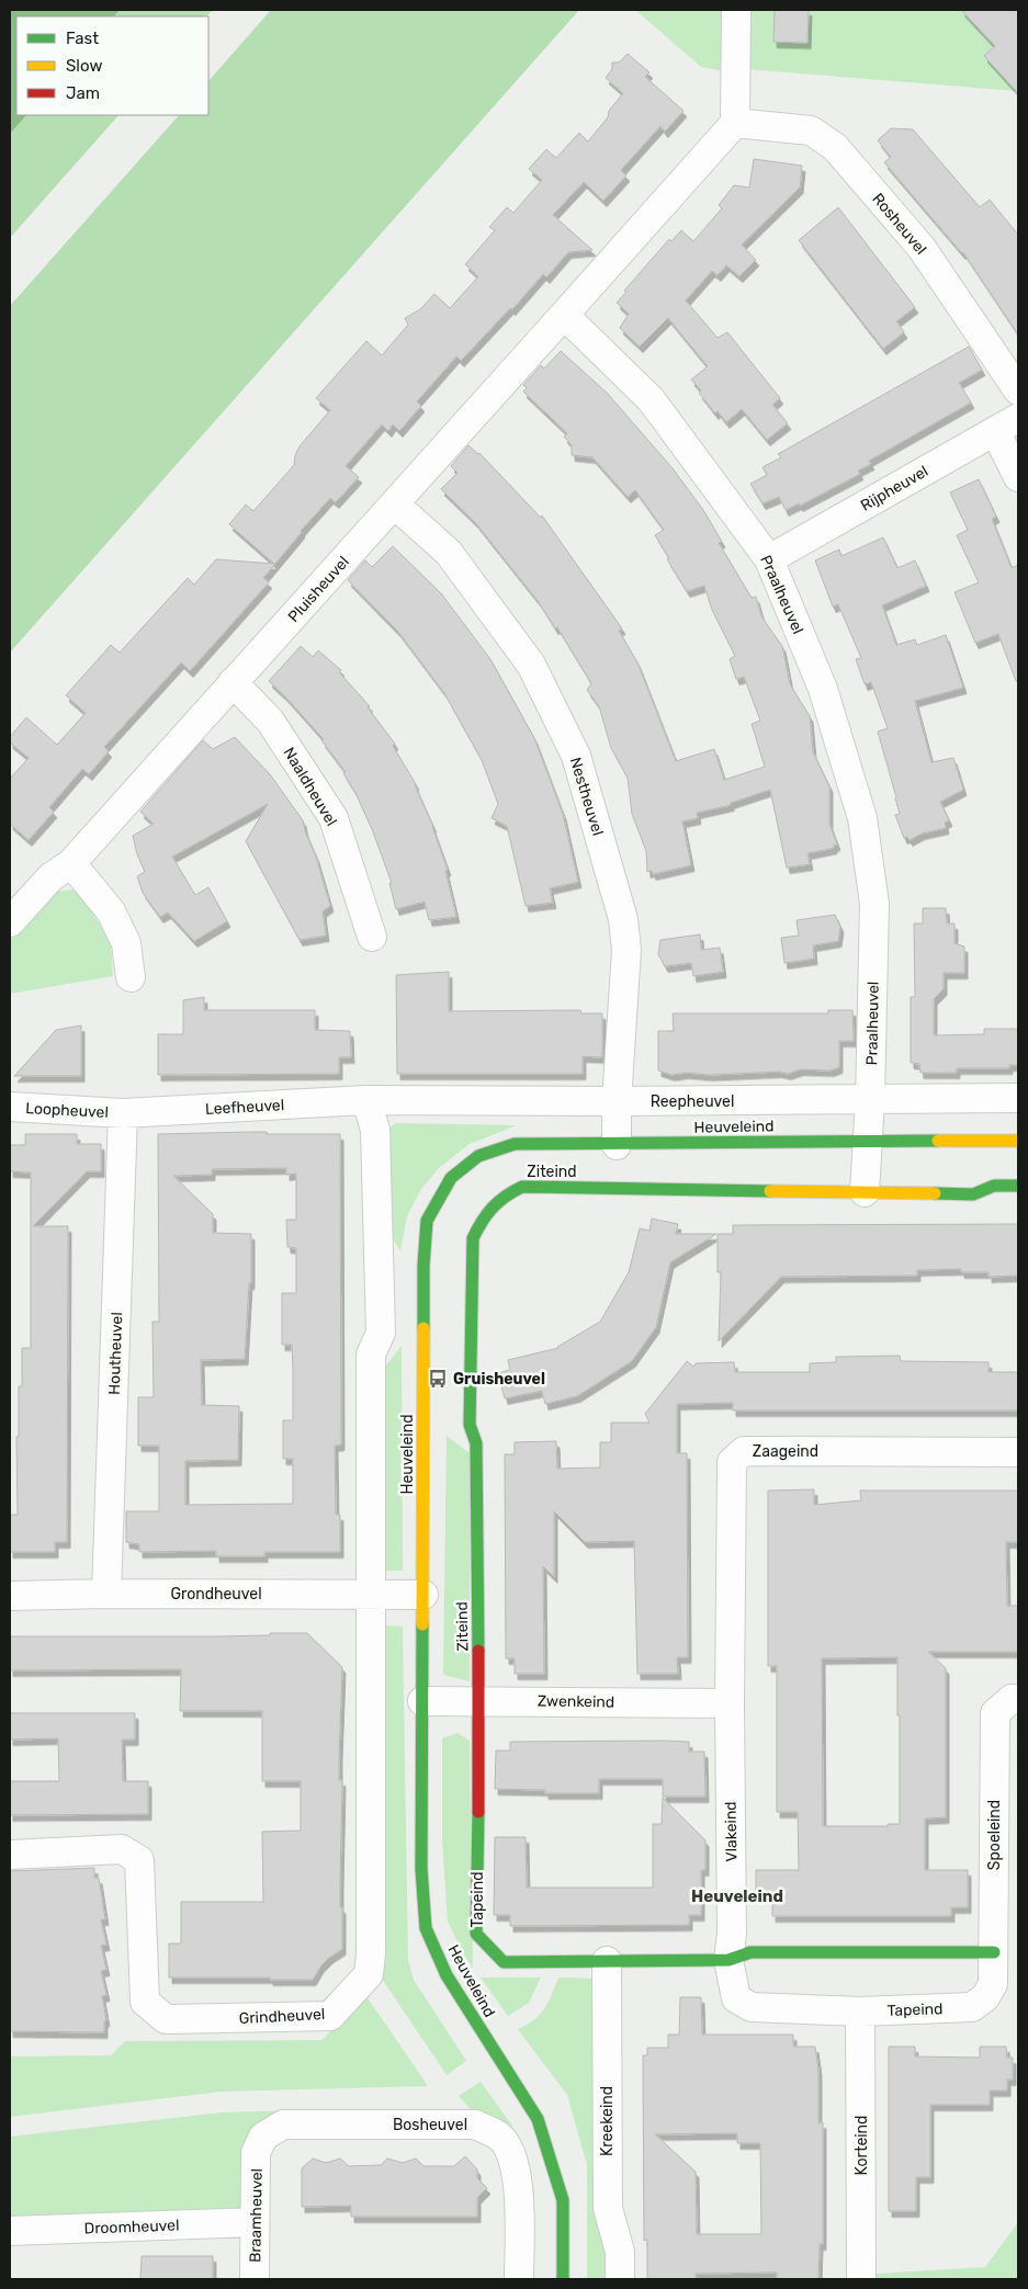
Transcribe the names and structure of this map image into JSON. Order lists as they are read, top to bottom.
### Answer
{
  "streets": {
    "street": [
      "Rosheuvel",
      "Rijpheuvel",
      "Pluisheuvel",
      "Praalheuvel",
      "Naaldheuvel",
      "Nestheuvel",
      "Reepheuvel",
      "Leefheuvel",
      "Loopheuvel",
      "Heuveleind",
      "Ziteind",
      "Houtheuvel",
      "Zaageind",
      "Grondheuvel",
      "Zwenkeind",
      "Vlakeind",
      "Spoeleind",
      "Tapeind",
      "Grindheuvel",
      "Kreekeind",
      "Bosheuvel",
      "Korteind",
      "Braamheuvel",
      "Droomheuvel"
    ]
  },
  "crossings": [
    ["Rijpheuvel", "Praalheuvel"],
    ["Pluisheuvel", "Praalheuvel"],
    ["Pluisheuvel", "Naaldheuvel"],
    ["Pluisheuvel", "Nestheuvel"],
    ["Praalheuvel", "Reepheuvel"],
    ["Praalheuvel", "Heuveleind"],
    ["Praalheuvel", "Ziteind"],
    ["Nestheuvel", "Reepheuvel"],
    ["Nestheuvel", "Heuveleind"],
    ["Reepheuvel", "Leefheuvel"],
    ["Leefheuvel", "Loopheuvel"],
    ["Leefheuvel", "Houtheuvel"],
    ["Loopheuvel", "Houtheuvel"],
    ["Heuveleind", "Grondheuvel"],
    ["Heuveleind", "Zwenkeind"],
    ["Ziteind", "Zwenkeind"],
    ["Ziteind", "Tapeind"],
    ["Houtheuvel", "Grondheuvel"],
    ["Zaageind", "Zwenkeind"],
    ["Zaageind", "Vlakeind"],
    ["Grondheuvel", "Grindheuvel"],
    ["Zwenkeind", "Vlakeind"],
    ["Zwenkeind", "Tapeind"],
    ["Vlakeind", "Tapeind"],
    ["Spoeleind", "Tapeind"],
    ["Tapeind", "Kreekeind"],
    ["Tapeind", "Korteind"],
    ["Bosheuvel", "Braamheuvel"],
    ["Braamheuvel", "Droomheuvel"]
  ],
  "districts": ["Heuveleind"],
  "places": {
    "bus stop": ["Gruisheuvel"]
  },
  "legend": ["Fast", "Slow", "Jam"]
}
